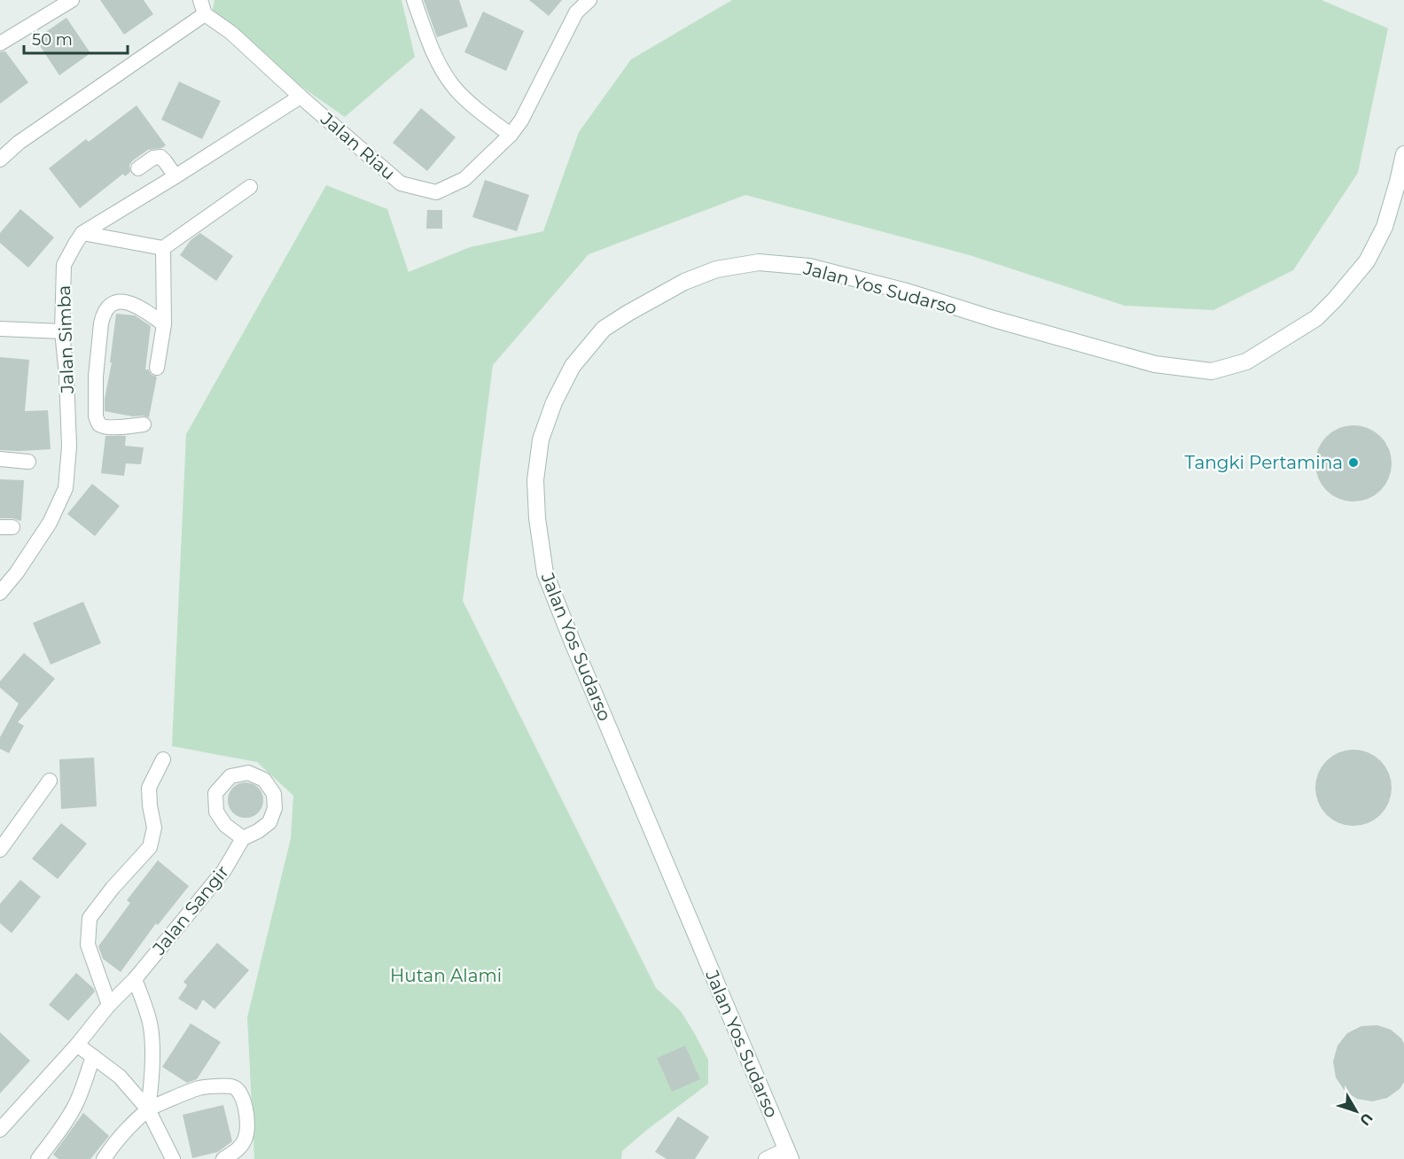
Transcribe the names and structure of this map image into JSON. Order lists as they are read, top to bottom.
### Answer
{
  "streets": {
    "main road": ["Jalan Yos Sudarso"],
    "street": ["Jalan Riau", "Jalan Simba", "Jalan Sangir"]
  },
  "crossings": [
    ["Jalan Riau", "Jalan Simba"]
  ],
  "parks": ["Hutan Alami"],
  "places": ["Tangki Pertamina"],
  "scale_bar": "50 m",
  "north": "bottom right"
}
